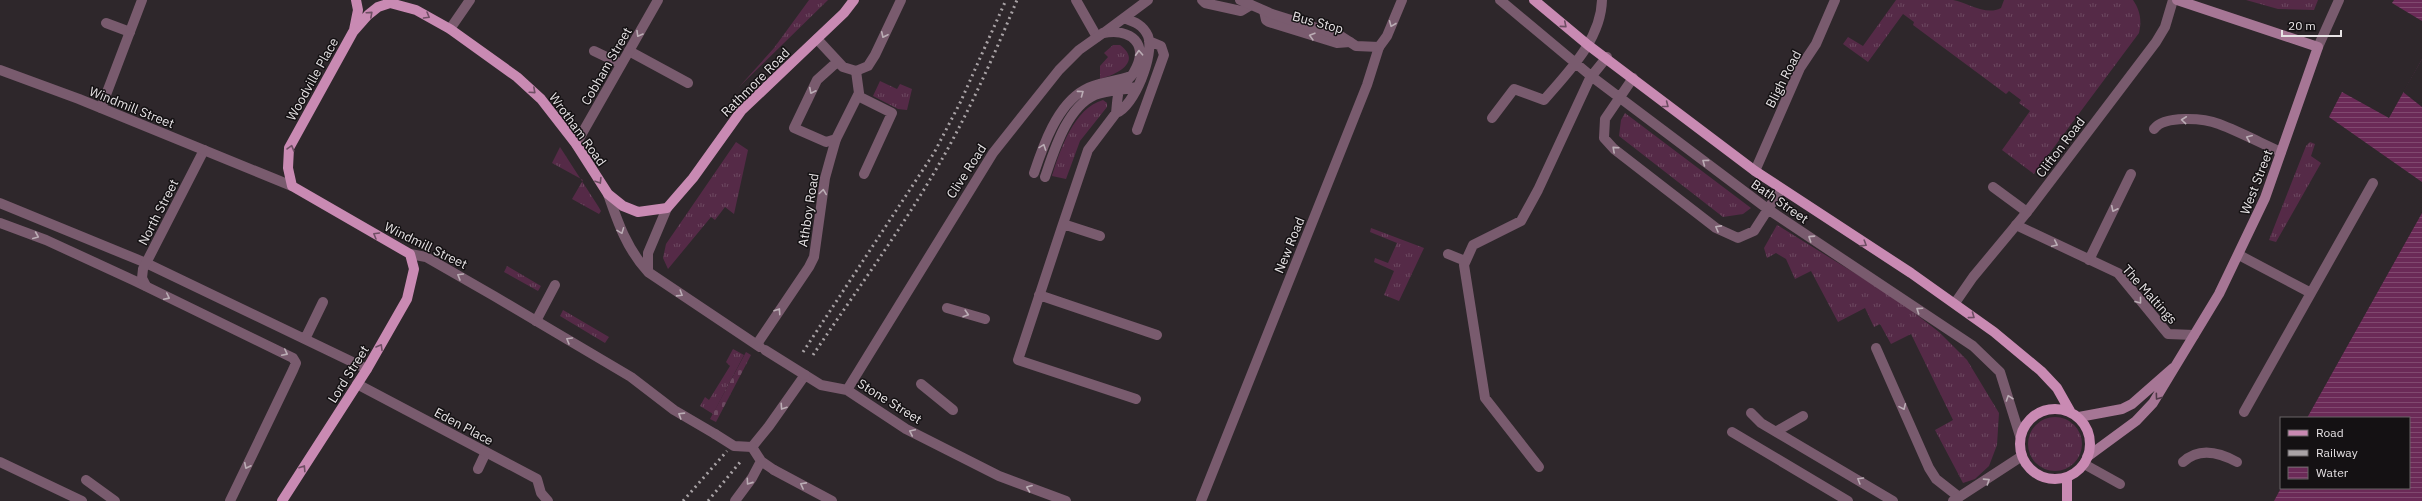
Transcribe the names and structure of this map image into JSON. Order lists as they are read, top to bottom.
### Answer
{
  "streets": {
    "main road": [
      "Woodville Place",
      "Rathmore Road",
      "Windmill Street",
      "Wrotham Road",
      "West Street",
      "Bath Street",
      "Lord Street"
    ],
    "street": [
      "Cobham Street",
      "Bligh Road",
      "Clifton Road",
      "Clive Road",
      "Athboy Road",
      "North Street",
      "New Road",
      "The Maltings",
      "Stone Street",
      "Eden Place"
    ]
  },
  "crossings": [
    ["Cobham Street", "Wrotham Road"],
    ["Woodville Place", "Windmill Street"],
    ["Woodville Place", "Wrotham Road"],
    ["Bligh Road", "Bath Street"],
    ["Rathmore Road", "Wrotham Road"],
    ["Rathmore Road", "Stone Street"],
    ["Windmill Street", "North Street"],
    ["Windmill Street", "Lord Street"],
    ["Wrotham Road", "Stone Street"],
    ["Clifton Road", "Bath Street"],
    ["Clifton Road", "The Maltings"],
    ["Clive Road", "Stone Street"],
    ["West Street", "Bath Street"],
    ["West Street", "The Maltings"],
    ["Athboy Road", "Stone Street"],
    ["Lord Street", "Eden Place"]
  ],
  "one_way": [
    "Woodville Place",
    "Windmill Street",
    "Wrotham Road",
    "Athboy Road",
    "The Maltings",
    "Lord Street"
  ],
  "legend": ["Road", "Railway", "Water"],
  "scale_bar": "20 m"
}
